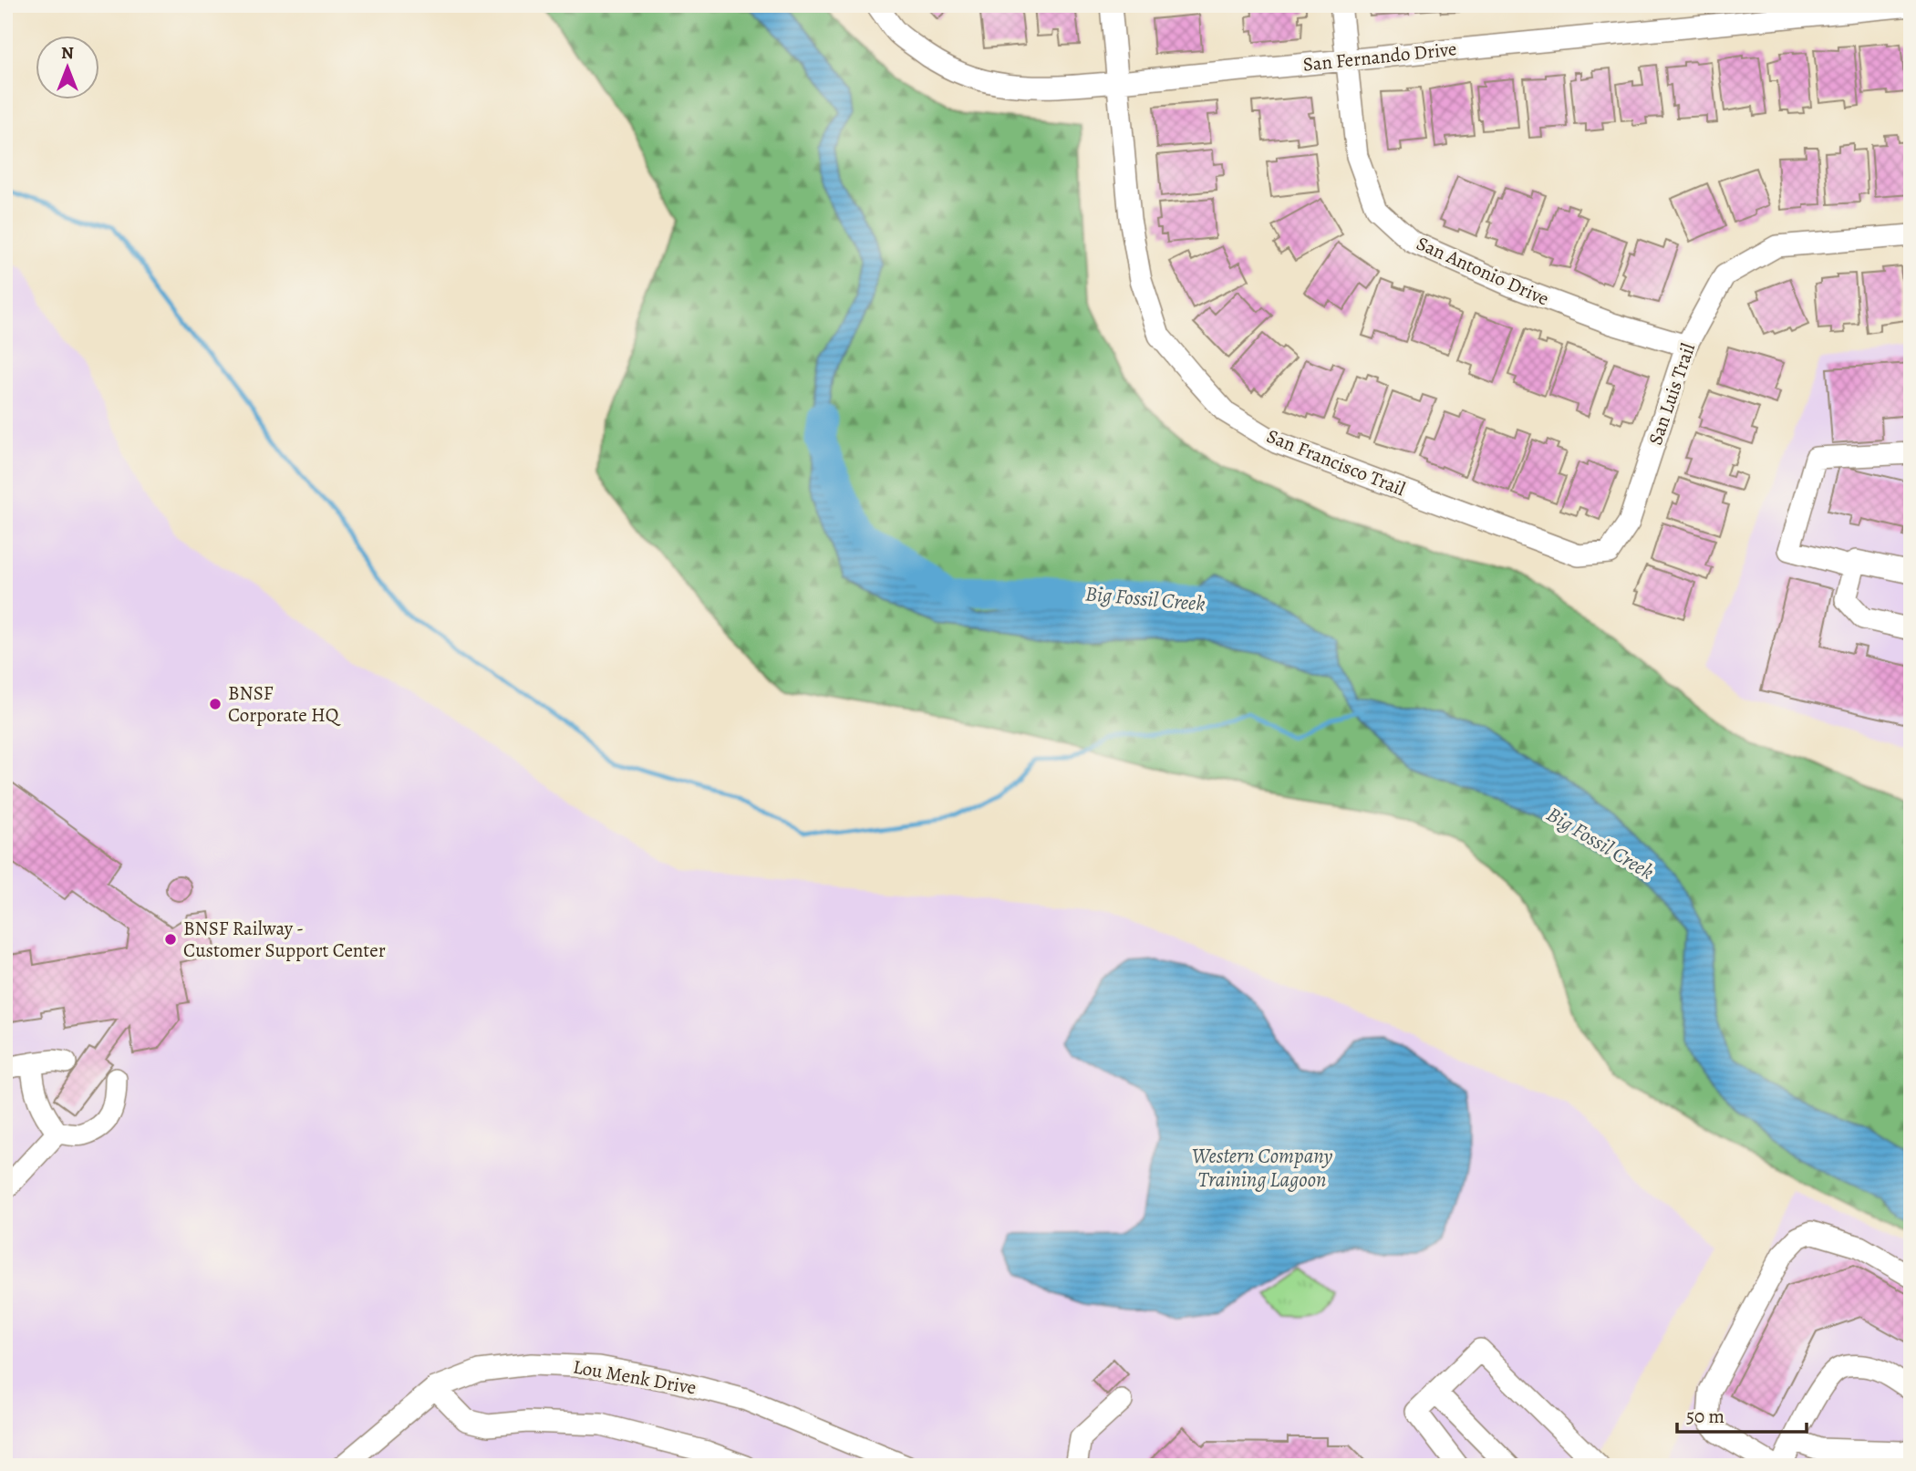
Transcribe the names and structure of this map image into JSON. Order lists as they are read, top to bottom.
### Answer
{
  "streets": {
    "street": [
      "San Fernando Drive",
      "San Antonio Drive",
      "San Luis Trail",
      "San Francisco Trail",
      "Lou Menk Drive"
    ]
  },
  "crossings": [
    ["San Fernando Drive", "San Antonio Drive"],
    ["San Fernando Drive", "San Francisco Trail"],
    ["San Antonio Drive", "San Luis Trail"],
    ["San Luis Trail", "San Francisco Trail"]
  ],
  "water": ["Big Fossil Creek", "Western Company Training Lagoon"],
  "places": ["BNSF Corporate HQ", "BNSF Railway - Customer Support Center"],
  "scale_bar": "50 m",
  "north": "top"
}
